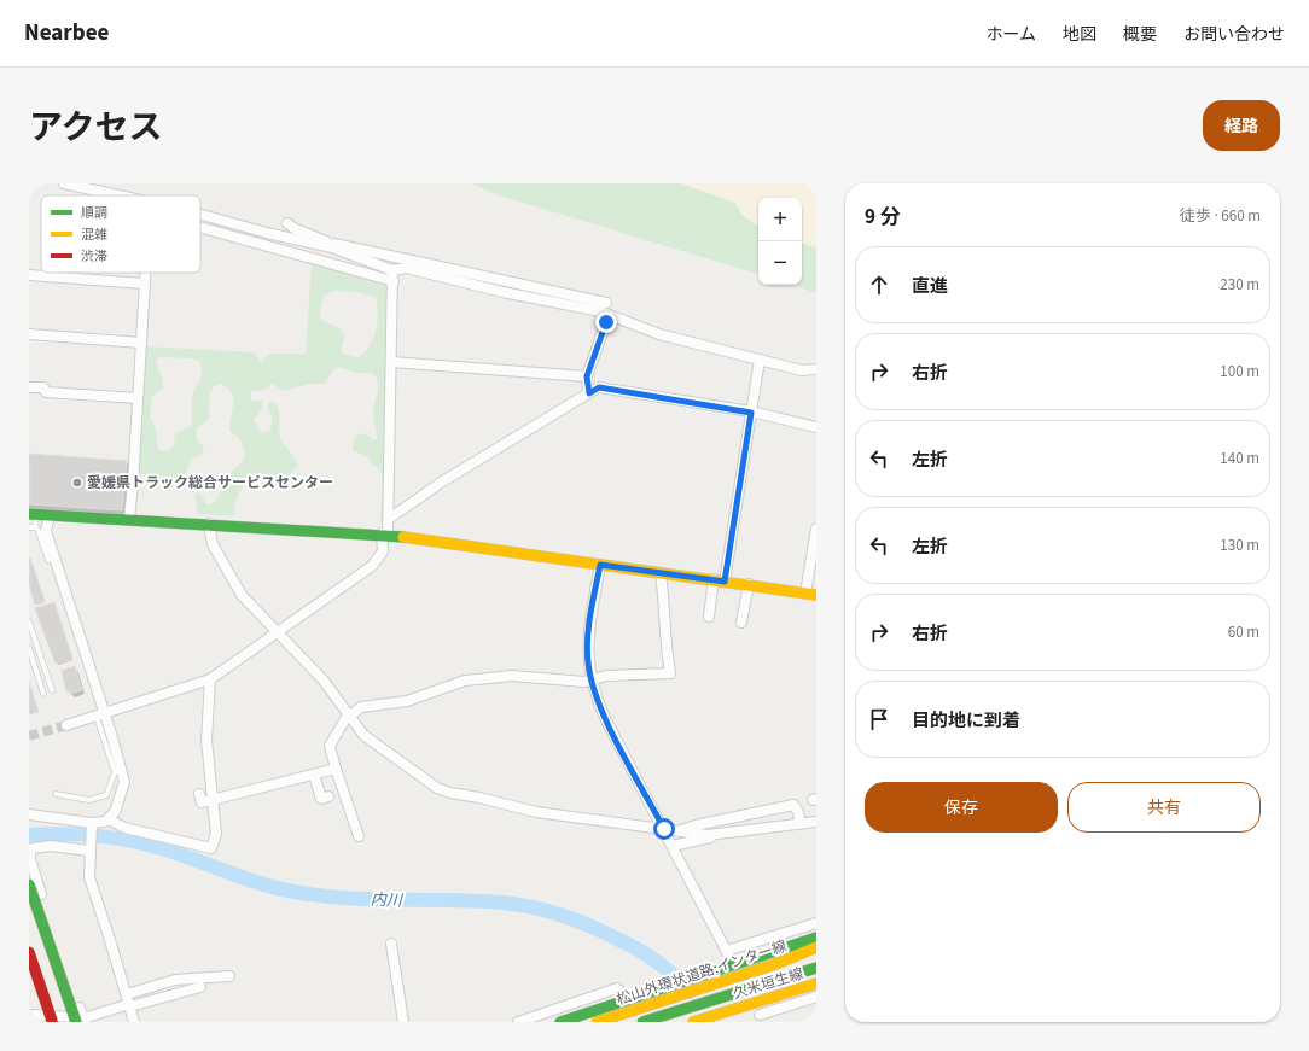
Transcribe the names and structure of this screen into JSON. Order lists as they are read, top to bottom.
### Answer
{
  "streets": {
    "main road": ["松山外環状道路;インター線", "久米垣生線"]
  },
  "water": ["内川"],
  "places": ["愛媛県トラック総合サービスセンター"],
  "legend": ["順調", "混雑", "渋滞"],
  "page": {
    "header": "Nearbee",
    "nav": [
      "ホーム",
      "地図",
      "概要",
      "お問い合わせ"
    ],
    "title": "アクセス",
    "buttons": [
      "経路",
      ["保存", "共有"]
    ],
    "heading": ["9 分", "徒歩 · 660 m"],
    "map_buttons": ["+", "−"],
    "list": [
      ["直進", "230 m"],
      ["右折", "100 m"],
      ["左折", "140 m"],
      ["左折", "130 m"],
      ["右折", "60 m"],
      "目的地に到着"
    ]
  }
}
